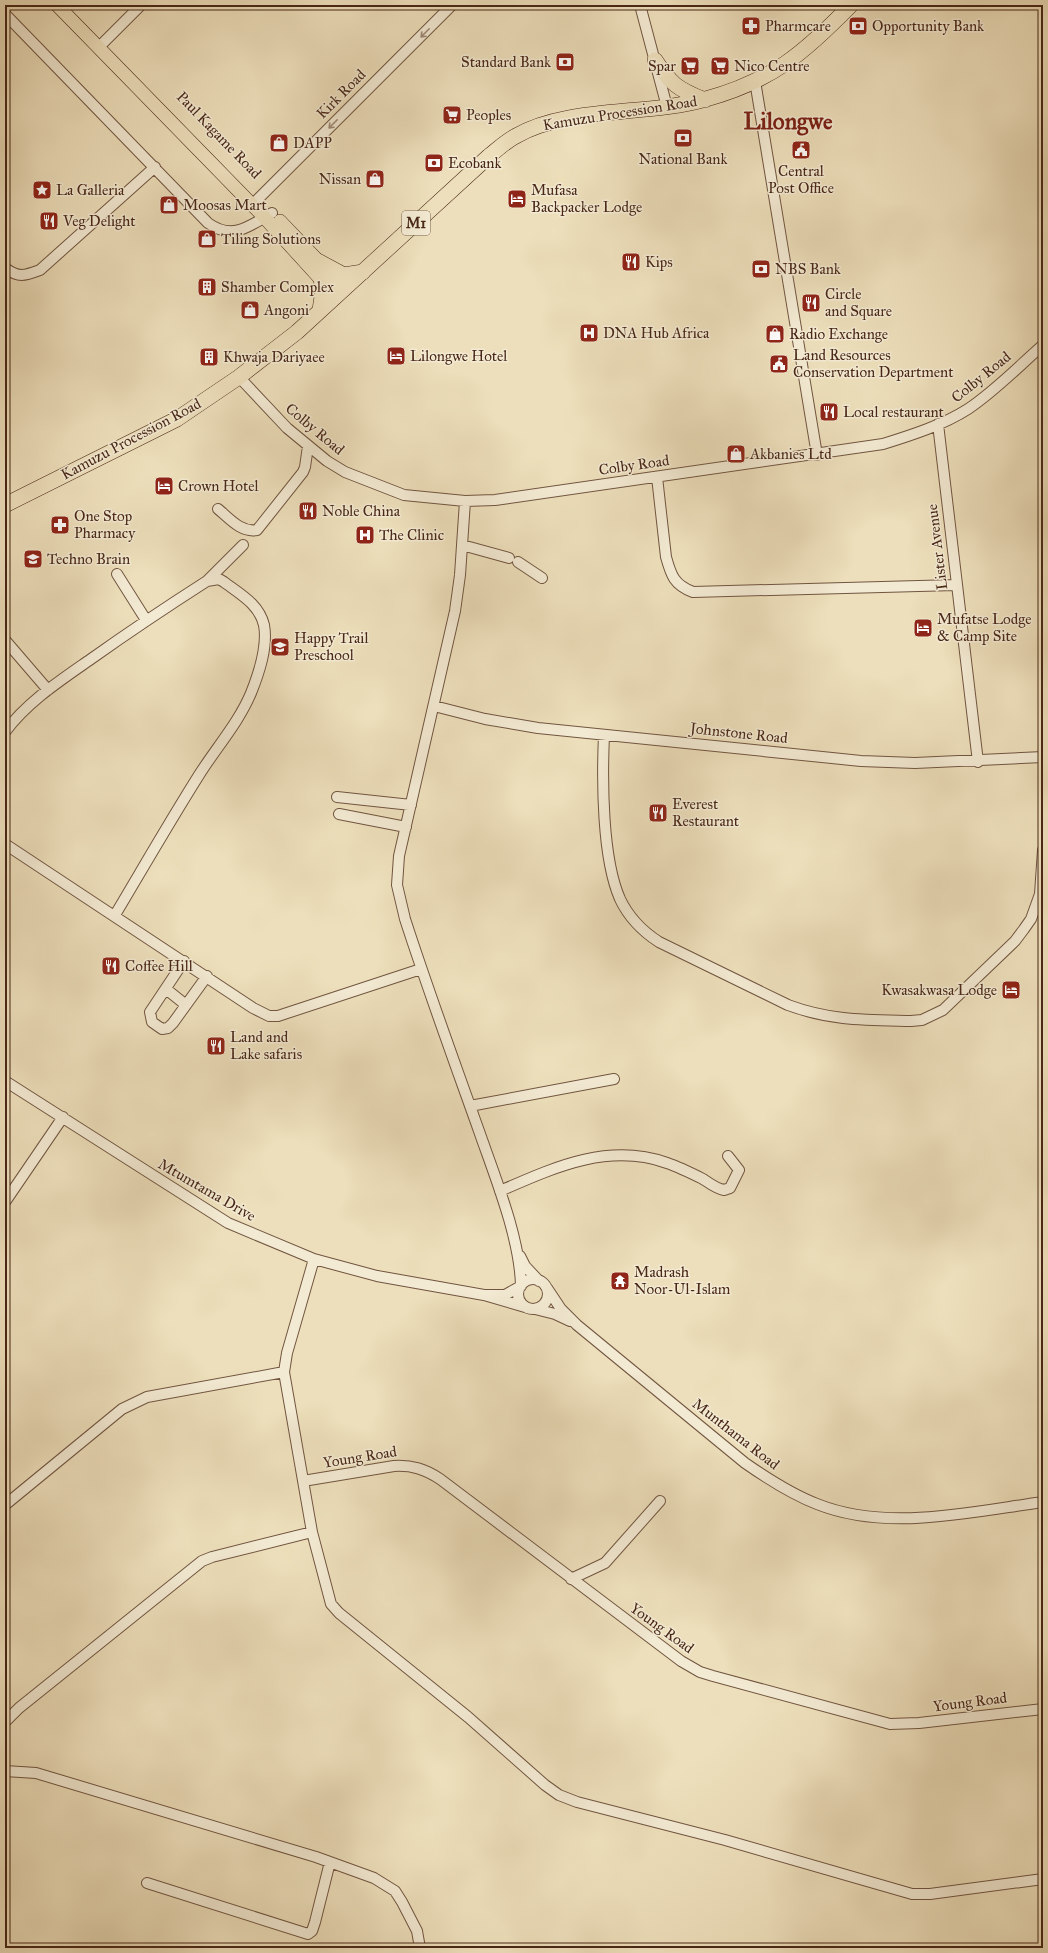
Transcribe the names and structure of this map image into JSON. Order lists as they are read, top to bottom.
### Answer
{
  "streets": {
    "highway": ["Kamuzu Procession Road", "M1"],
    "main road": ["Paul Kagame Road"],
    "street": [
      "Kirk Road",
      "Colby Road",
      "Lister Avenue",
      "Johnstone Road",
      "Mtumtama Drive",
      "Munthama Road",
      "Young Road"
    ]
  },
  "crossings": [
    ["Kirk Road", "Paul Kagame Road"],
    ["Kamuzu Procession Road", "Paul Kagame Road"],
    ["Kamuzu Procession Road", "Colby Road"],
    ["Colby Road", "Lister Avenue"],
    ["Lister Avenue", "Johnstone Road"]
  ],
  "one_way": ["Kirk Road"],
  "districts": ["Lilongwe"],
  "places": {
    "pharmacy": ["Pharmcare", "One Stop Pharmacy"],
    "bank": [
      "Opportunity Bank",
      "Standard Bank",
      "National Bank",
      "Ecobank",
      "NBS Bank"
    ],
    "supermarket": ["Spar", "Nico Centre", "Peoples"],
    "shop": [
      "DAPP",
      "Nissan",
      "Moosas Mart",
      "Tiling Solutions",
      "Angoni",
      "Radio Exchange",
      "Akbanies Ltd"
    ],
    "public building": ["Central Post Office", "Land Resources Conservation Department"],
    "place": ["La Galleria"],
    "hotel": [
      "Mufasa Backpacker Lodge",
      "Lilongwe Hotel",
      "Crown Hotel",
      "Mufatse Lodge & Camp Site",
      "Kwasakwasa Lodge"
    ],
    "restaurant": [
      "Veg Delight",
      "Kips",
      "Circle and Square",
      "Local restaurant",
      "Noble China",
      "Everest Restaurant",
      "Coffee Hill",
      "Land and Lake safaris"
    ],
    "building": ["Shamber Complex", "Khwaja Dariyaee"],
    "hospital": ["DNA Hub Africa", "The Clinic"],
    "school or university": ["Techno Brain", "Happy Trail Preschool"],
    "temple": ["Madrash Noor-Ul-Islam"]
  }
}
